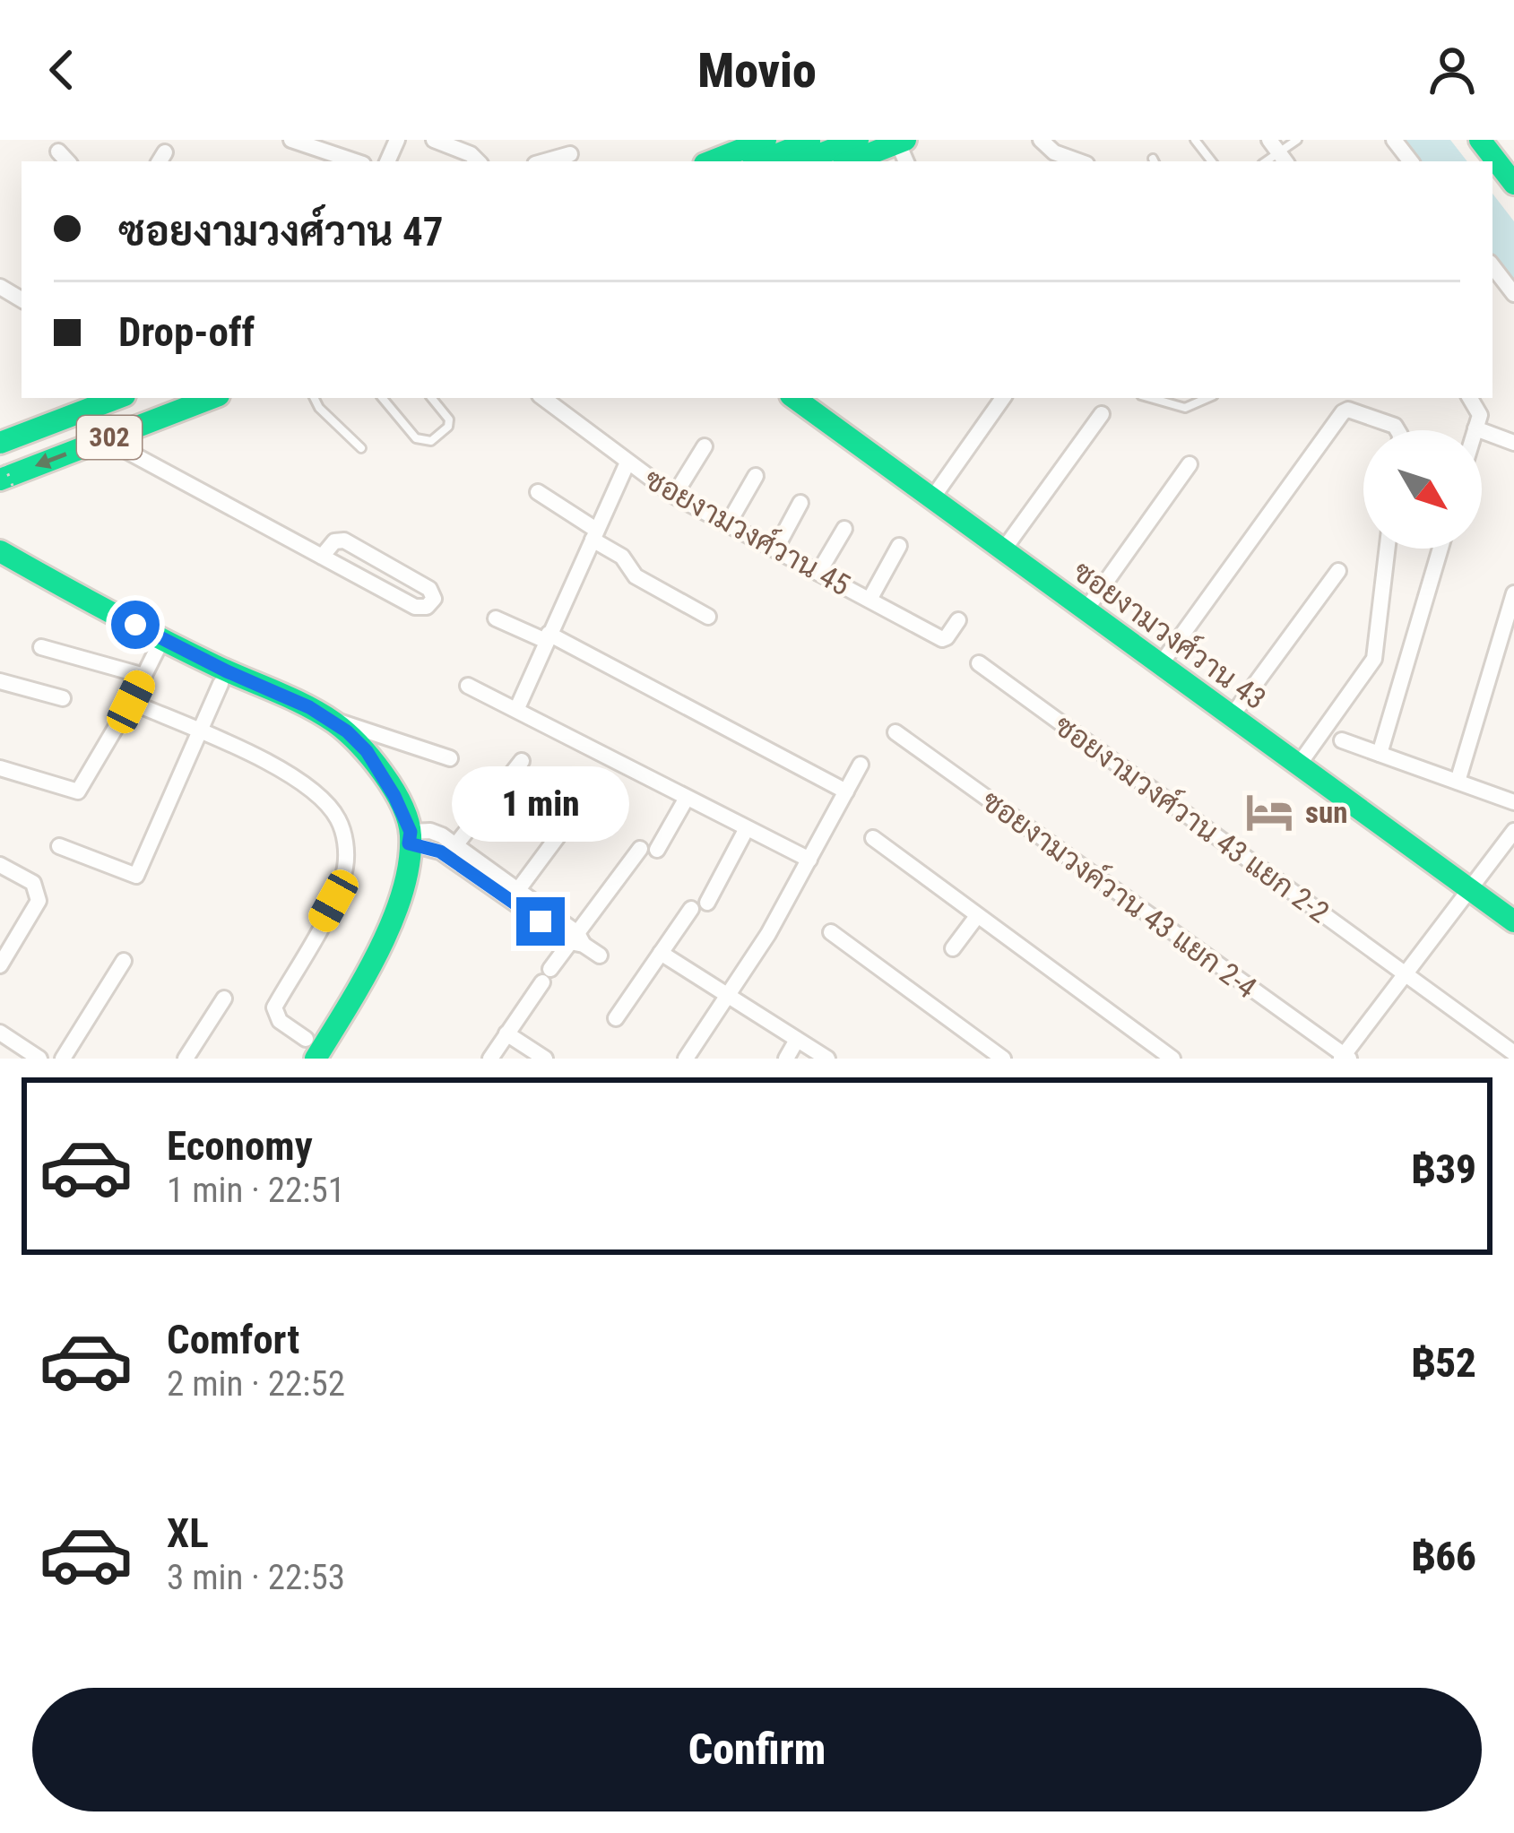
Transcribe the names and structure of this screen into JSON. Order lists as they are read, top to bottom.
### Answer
{
  "streets": {
    "street": [
      "302",
      "ซอยงามวงศ์วาน 45",
      "ซอยงามวงศ์วาน 43",
      "ซอยงามวงศ์วาน 43 แยก 2-2",
      "ซอยงามวงค์วาน 43 แยก 2-4"
    ]
  },
  "places": {
    "hotel": ["sun"]
  },
  "north": "bottom right",
  "page": {
    "header": "Movio",
    "banner": ["ซอยงามวงศ์วาน 47", "Drop-off"],
    "bubble": "1 min",
    "list": [
      {
        "name": "Economy",
        "note": "1 min · 22:51",
        "value": "฿39"
      },
      {
        "name": "Comfort",
        "note": "2 min · 22:52",
        "value": "฿52"
      },
      {
        "name": "XL",
        "note": "3 min · 22:53",
        "value": "฿66"
      }
    ],
    "buttons": "Confirm"
  }
}
